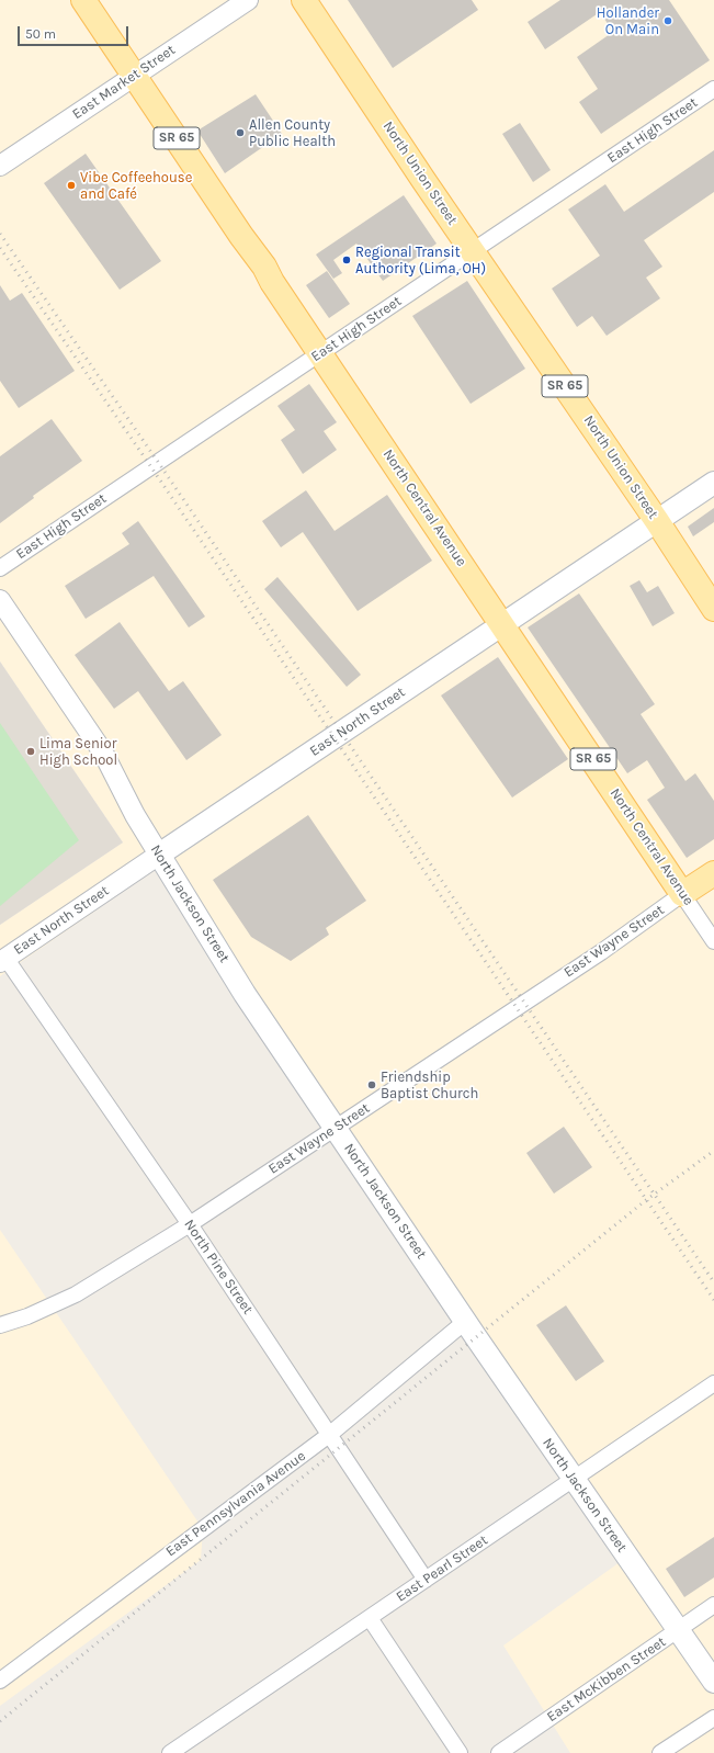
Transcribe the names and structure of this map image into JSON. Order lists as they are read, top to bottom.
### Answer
{
  "streets": {
    "main road": [
      "SR 65",
      "North Union Street",
      "North Central Avenue",
      "East North Street",
      "North Jackson Street",
      "East Wayne Street"
    ],
    "street": [
      "East Market Street",
      "East High Street",
      "North Pine Street",
      "East Pennsylvania Avenue",
      "East Pearl Street",
      "East McKibben Street"
    ]
  },
  "crossings": [
    ["East Market Street", "SR 65"],
    ["East Market Street", "North Central Avenue"],
    ["East High Street", "North Union Street"],
    ["East High Street", "North Central Avenue"],
    ["SR 65", "North Central Avenue"],
    ["North Union Street", "East North Street"],
    ["North Central Avenue", "East North Street"],
    ["North Central Avenue", "East Wayne Street"],
    ["East North Street", "North Jackson Street"],
    ["East North Street", "North Pine Street"],
    ["North Jackson Street", "East Wayne Street"],
    ["North Jackson Street", "East Pennsylvania Avenue"],
    ["North Jackson Street", "East Pearl Street"],
    ["North Jackson Street", "East McKibben Street"],
    ["East Wayne Street", "North Pine Street"],
    ["North Pine Street", "East Pennsylvania Avenue"],
    ["North Pine Street", "East Pearl Street"]
  ],
  "places": [
    "Hollander On Main",
    "Allen County Public Health",
    "Vibe Coffeehouse and Café",
    "Regional Transit Authority (Lima, OH)",
    "Lima Senior High School",
    "Friendship Baptist Church"
  ],
  "scale_bar": "50 m"
}
